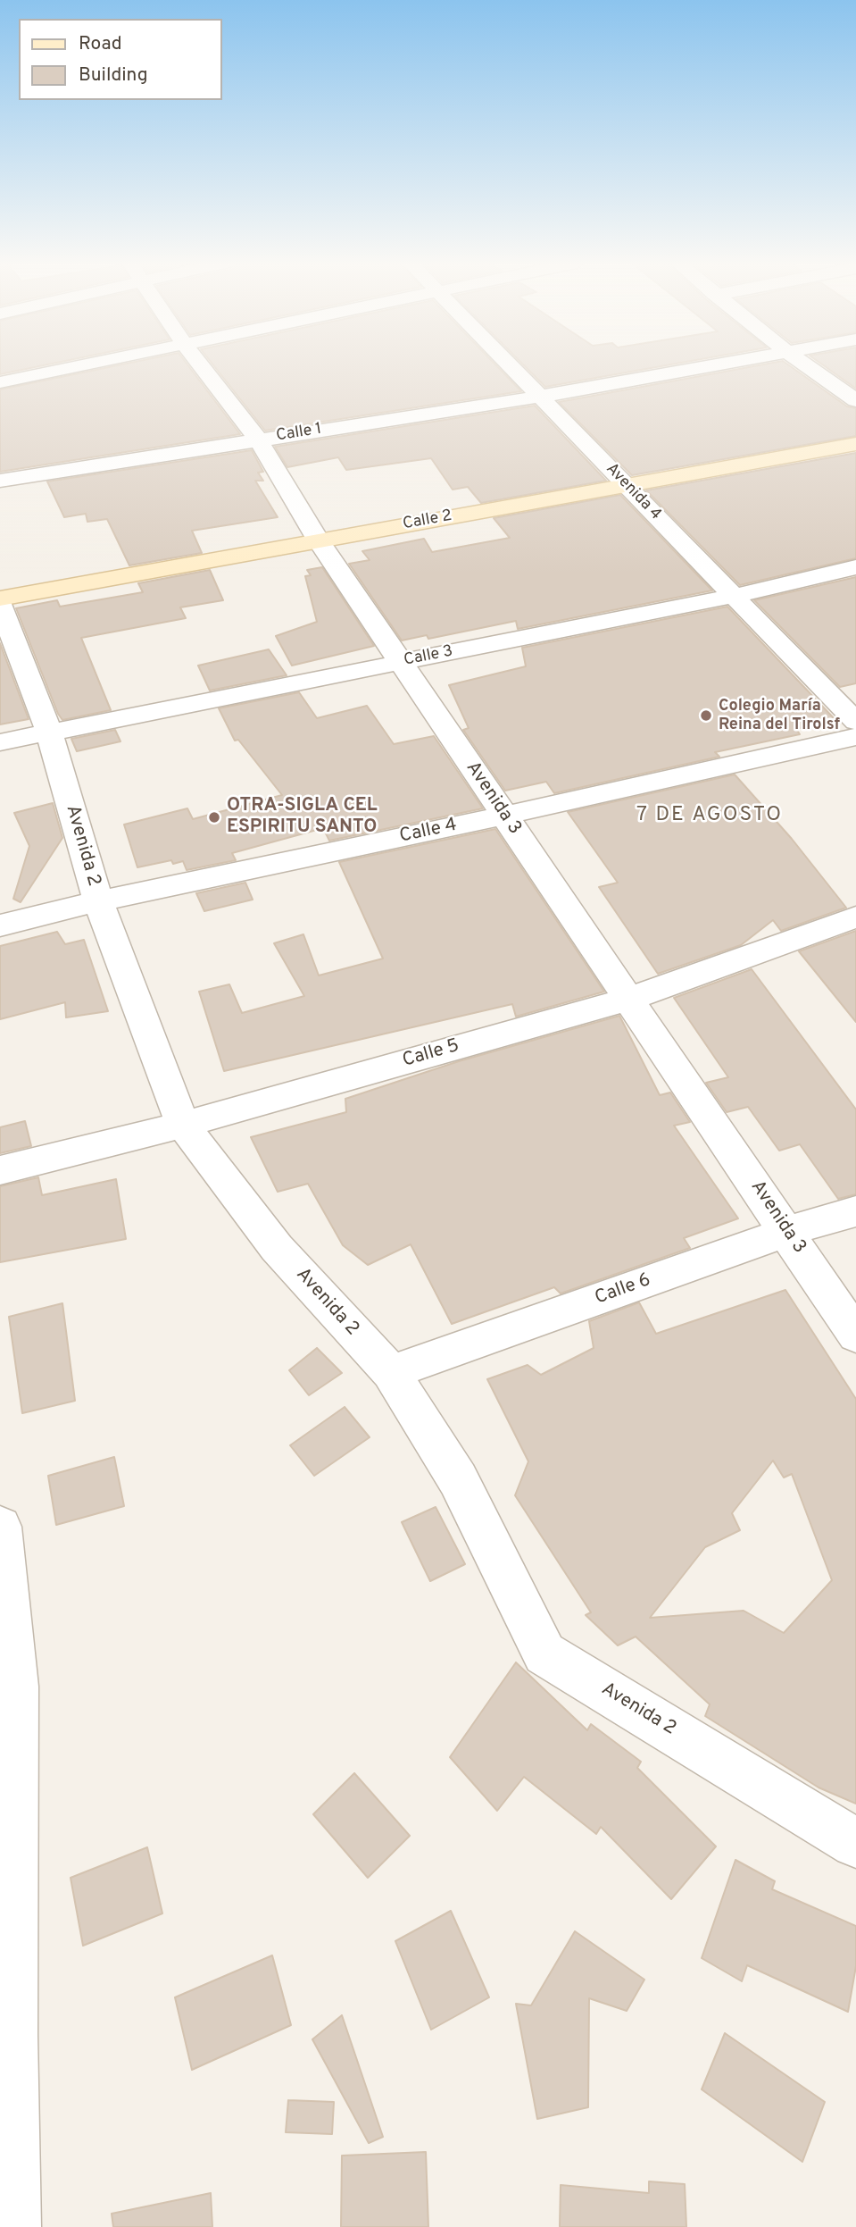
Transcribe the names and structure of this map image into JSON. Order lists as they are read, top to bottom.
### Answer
{
  "streets": {
    "main road": ["Calle 2"],
    "street": [
      "Calle 1",
      "Avenida 4",
      "Calle 3",
      "Avenida 3",
      "Calle 4",
      "Avenida 2",
      "Calle 5",
      "Calle 6"
    ]
  },
  "crossings": [
    ["Calle 1", "Avenida 4"],
    ["Calle 1", "Avenida 3"],
    ["Avenida 4", "Calle 2"],
    ["Avenida 4", "Calle 3"],
    ["Calle 2", "Avenida 3"],
    ["Calle 2", "Avenida 2"],
    ["Calle 3", "Avenida 3"],
    ["Calle 3", "Avenida 2"],
    ["Avenida 3", "Calle 4"],
    ["Avenida 3", "Calle 5"],
    ["Avenida 3", "Calle 6"],
    ["Calle 4", "Avenida 2"],
    ["Avenida 2", "Calle 5"],
    ["Avenida 2", "Calle 6"]
  ],
  "districts": ["7 DE AGOSTO"],
  "places": ["Colegio María Reina del Tirolsf", "OTRA-SIGLA CEL ESPIRITU SANTO"],
  "legend": ["Road", "Building"]
}
